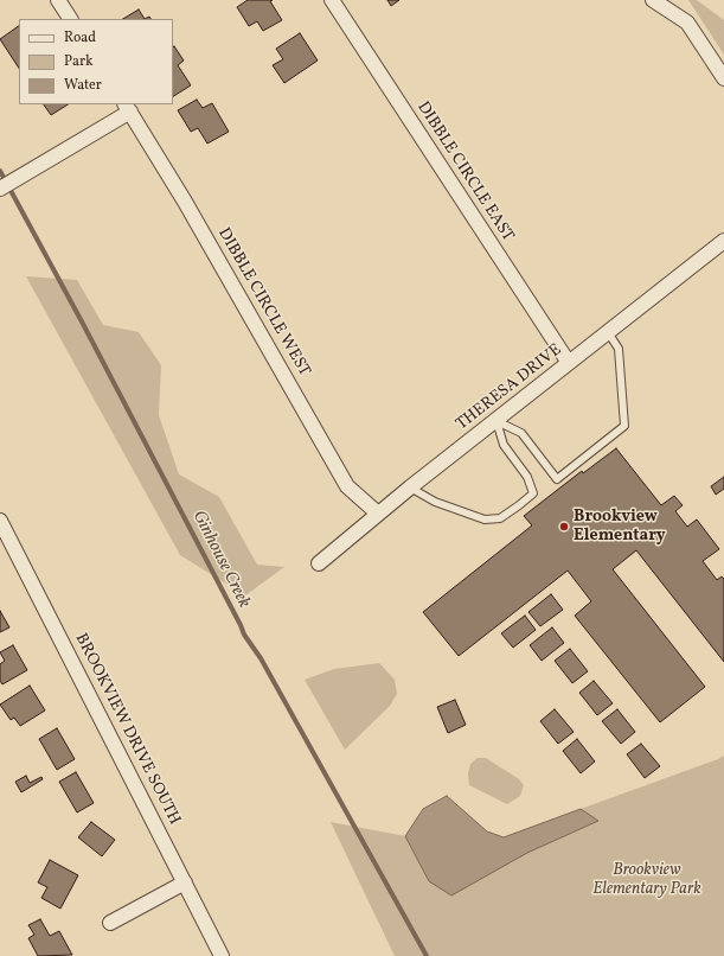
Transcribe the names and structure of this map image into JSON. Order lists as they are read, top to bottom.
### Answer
{
  "streets": {
    "street": [
      "DIBBLE CIRCLE EAST",
      "DIBBLE CIRCLE WEST",
      "THERESA DRIVE",
      "BROOKVIEW DRIVE SOUTH"
    ]
  },
  "crossings": [
    ["DIBBLE CIRCLE EAST", "THERESA DRIVE"],
    ["DIBBLE CIRCLE WEST", "THERESA DRIVE"]
  ],
  "water": ["Ginhouse Creek"],
  "parks": ["Brookview Elementary Park"],
  "places": ["Brookview Elementary"],
  "legend": ["Road", "Park", "Water"]
}
